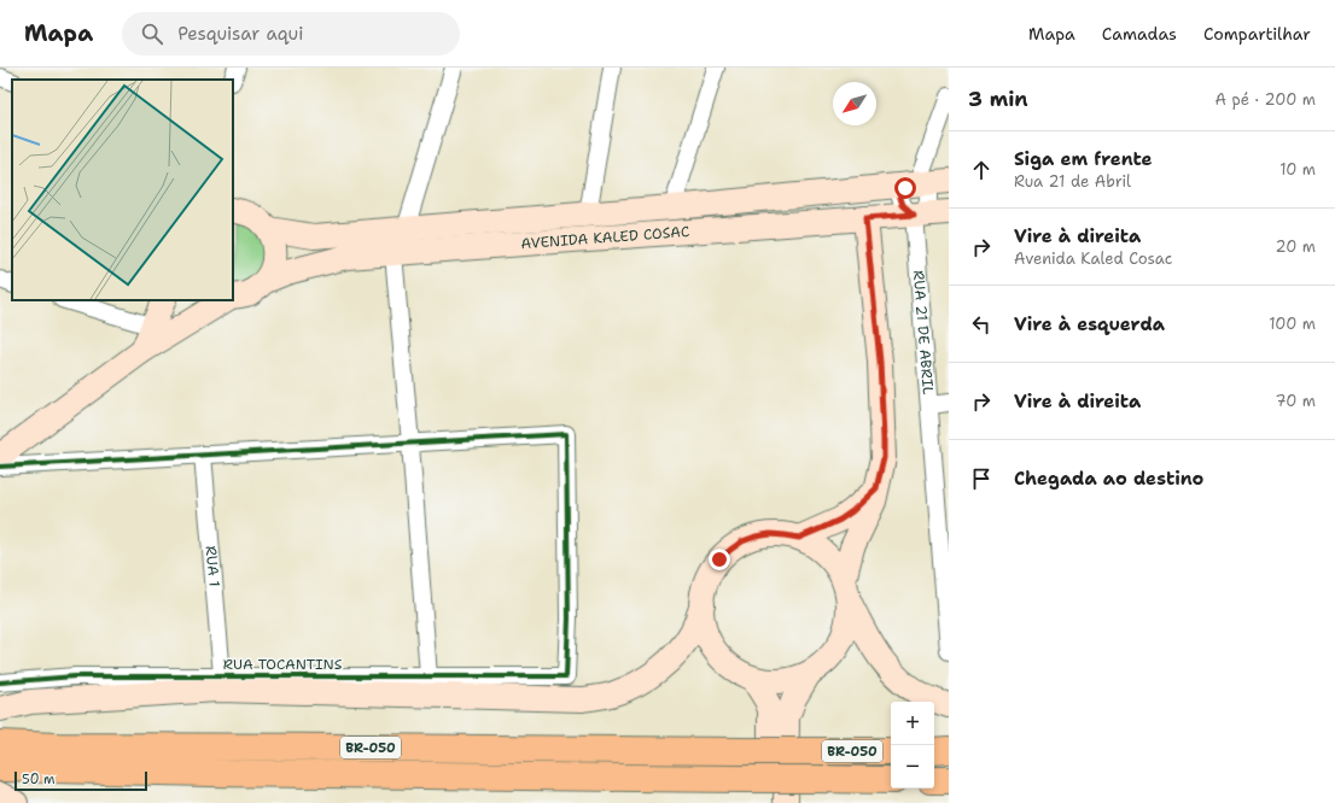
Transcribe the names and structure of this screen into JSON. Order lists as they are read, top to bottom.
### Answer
{
  "streets": {
    "highway": ["BR-050"],
    "street": [
      "AVENIDA KALED COSAC",
      "RUA 21 DE ABRIL",
      "RUA 1",
      "RUA TOCANTINS"
    ]
  },
  "crossings": [
    ["AVENIDA KALED COSAC", "RUA 21 DE ABRIL"],
    ["RUA 1", "RUA TOCANTINS"]
  ],
  "scale_bar": "50 m",
  "north": "bottom left",
  "page": {
    "header": "Mapa",
    "search": "Pesquisar aqui",
    "nav": ["Mapa", "Camadas", "Compartilhar"],
    "heading": ["3 min", "A pé · 200 m"],
    "list": [
      ["Siga em frente", "Rua 21 de Abril", "10 m"],
      ["Vire à direita", "Avenida Kaled Cosac", "20 m"],
      ["Vire à esquerda", "100 m"],
      ["Vire à direita", "70 m"],
      "Chegada ao destino"
    ],
    "map_buttons": ["+", "−"],
    "scale": "50 m"
  }
}
